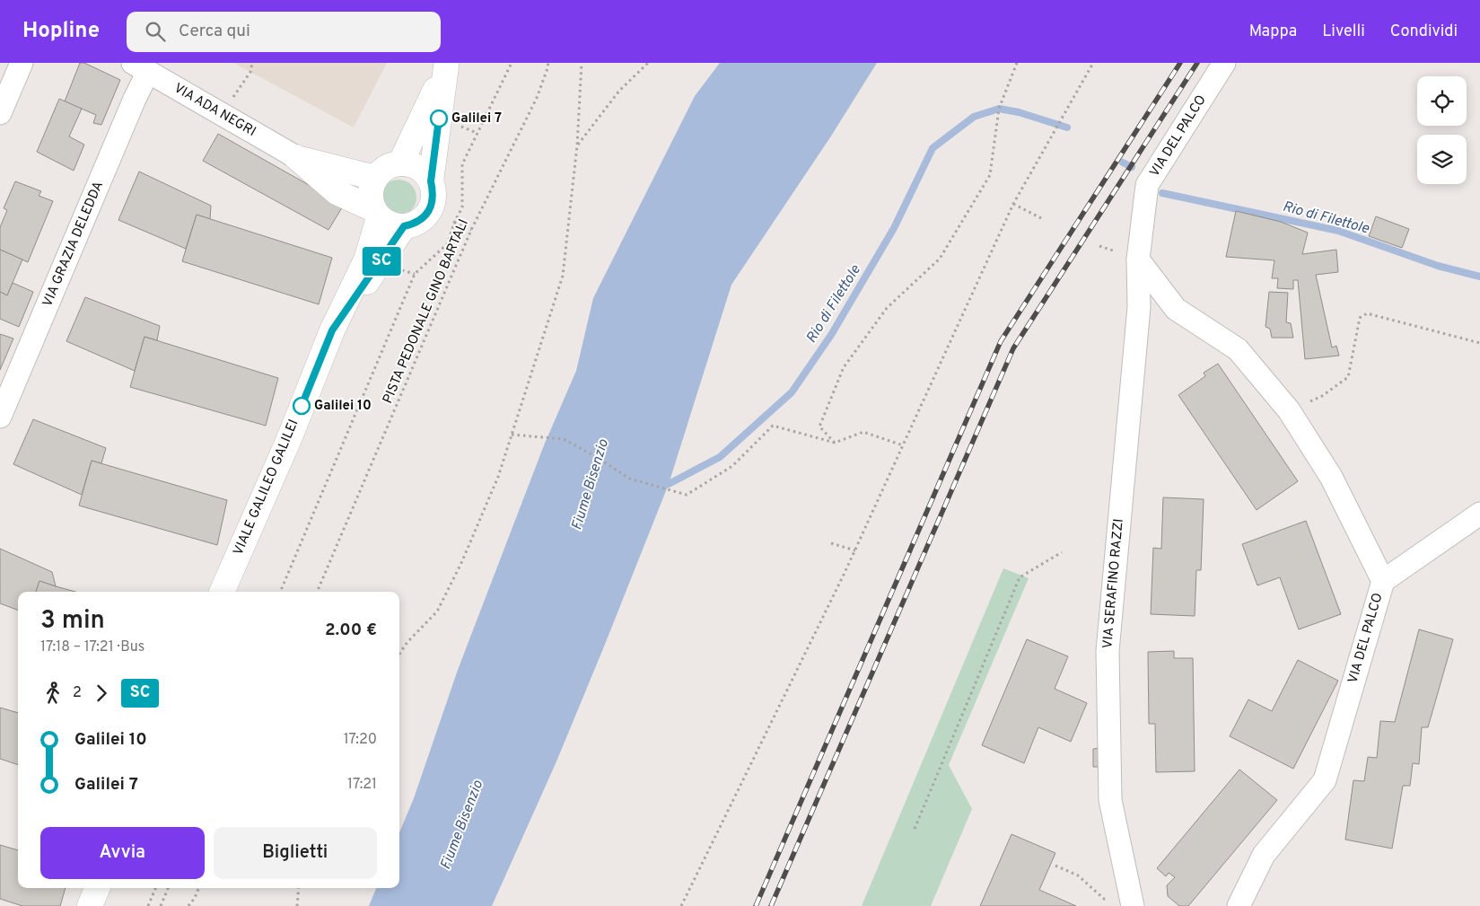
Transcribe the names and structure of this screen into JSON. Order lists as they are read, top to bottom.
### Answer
{
  "streets": {
    "main road": ["VIALE GALILEO GALILEI"],
    "street": [
      "VIA ADA NEGRI",
      "VIA DEL PALCO",
      "VIA GRAZIA DELEDDA",
      "VIA SERAFINO RAZZI"
    ],
    "path": ["PISTA PEDONALE GINO BARTALI"]
  },
  "crossings": [
    ["VIA ADA NEGRI", "VIA GRAZIA DELEDDA"],
    ["VIA DEL PALCO", "VIA SERAFINO RAZZI"]
  ],
  "water": ["Rio di Filettole", "Fiume Bisenzio"],
  "places": ["Galilei 7", "Galilei 10"],
  "lines": ["bus line SC"],
  "page": {
    "header": "Hopline",
    "search": "Cerca qui",
    "nav": ["Mappa", "Livelli", "Condividi"],
    "on_map": "SC",
    "heading": ["3 min", "17:18 – 17:21 · Bus", "2.00 €"],
    "legs": ["2", "SC"],
    "list": [
      {
        "name": "Galilei 10",
        "value": "17:20"
      },
      {
        "name": "Galilei 7",
        "value": "17:21"
      }
    ],
    "buttons": ["Avvia", "Biglietti"]
  }
}
